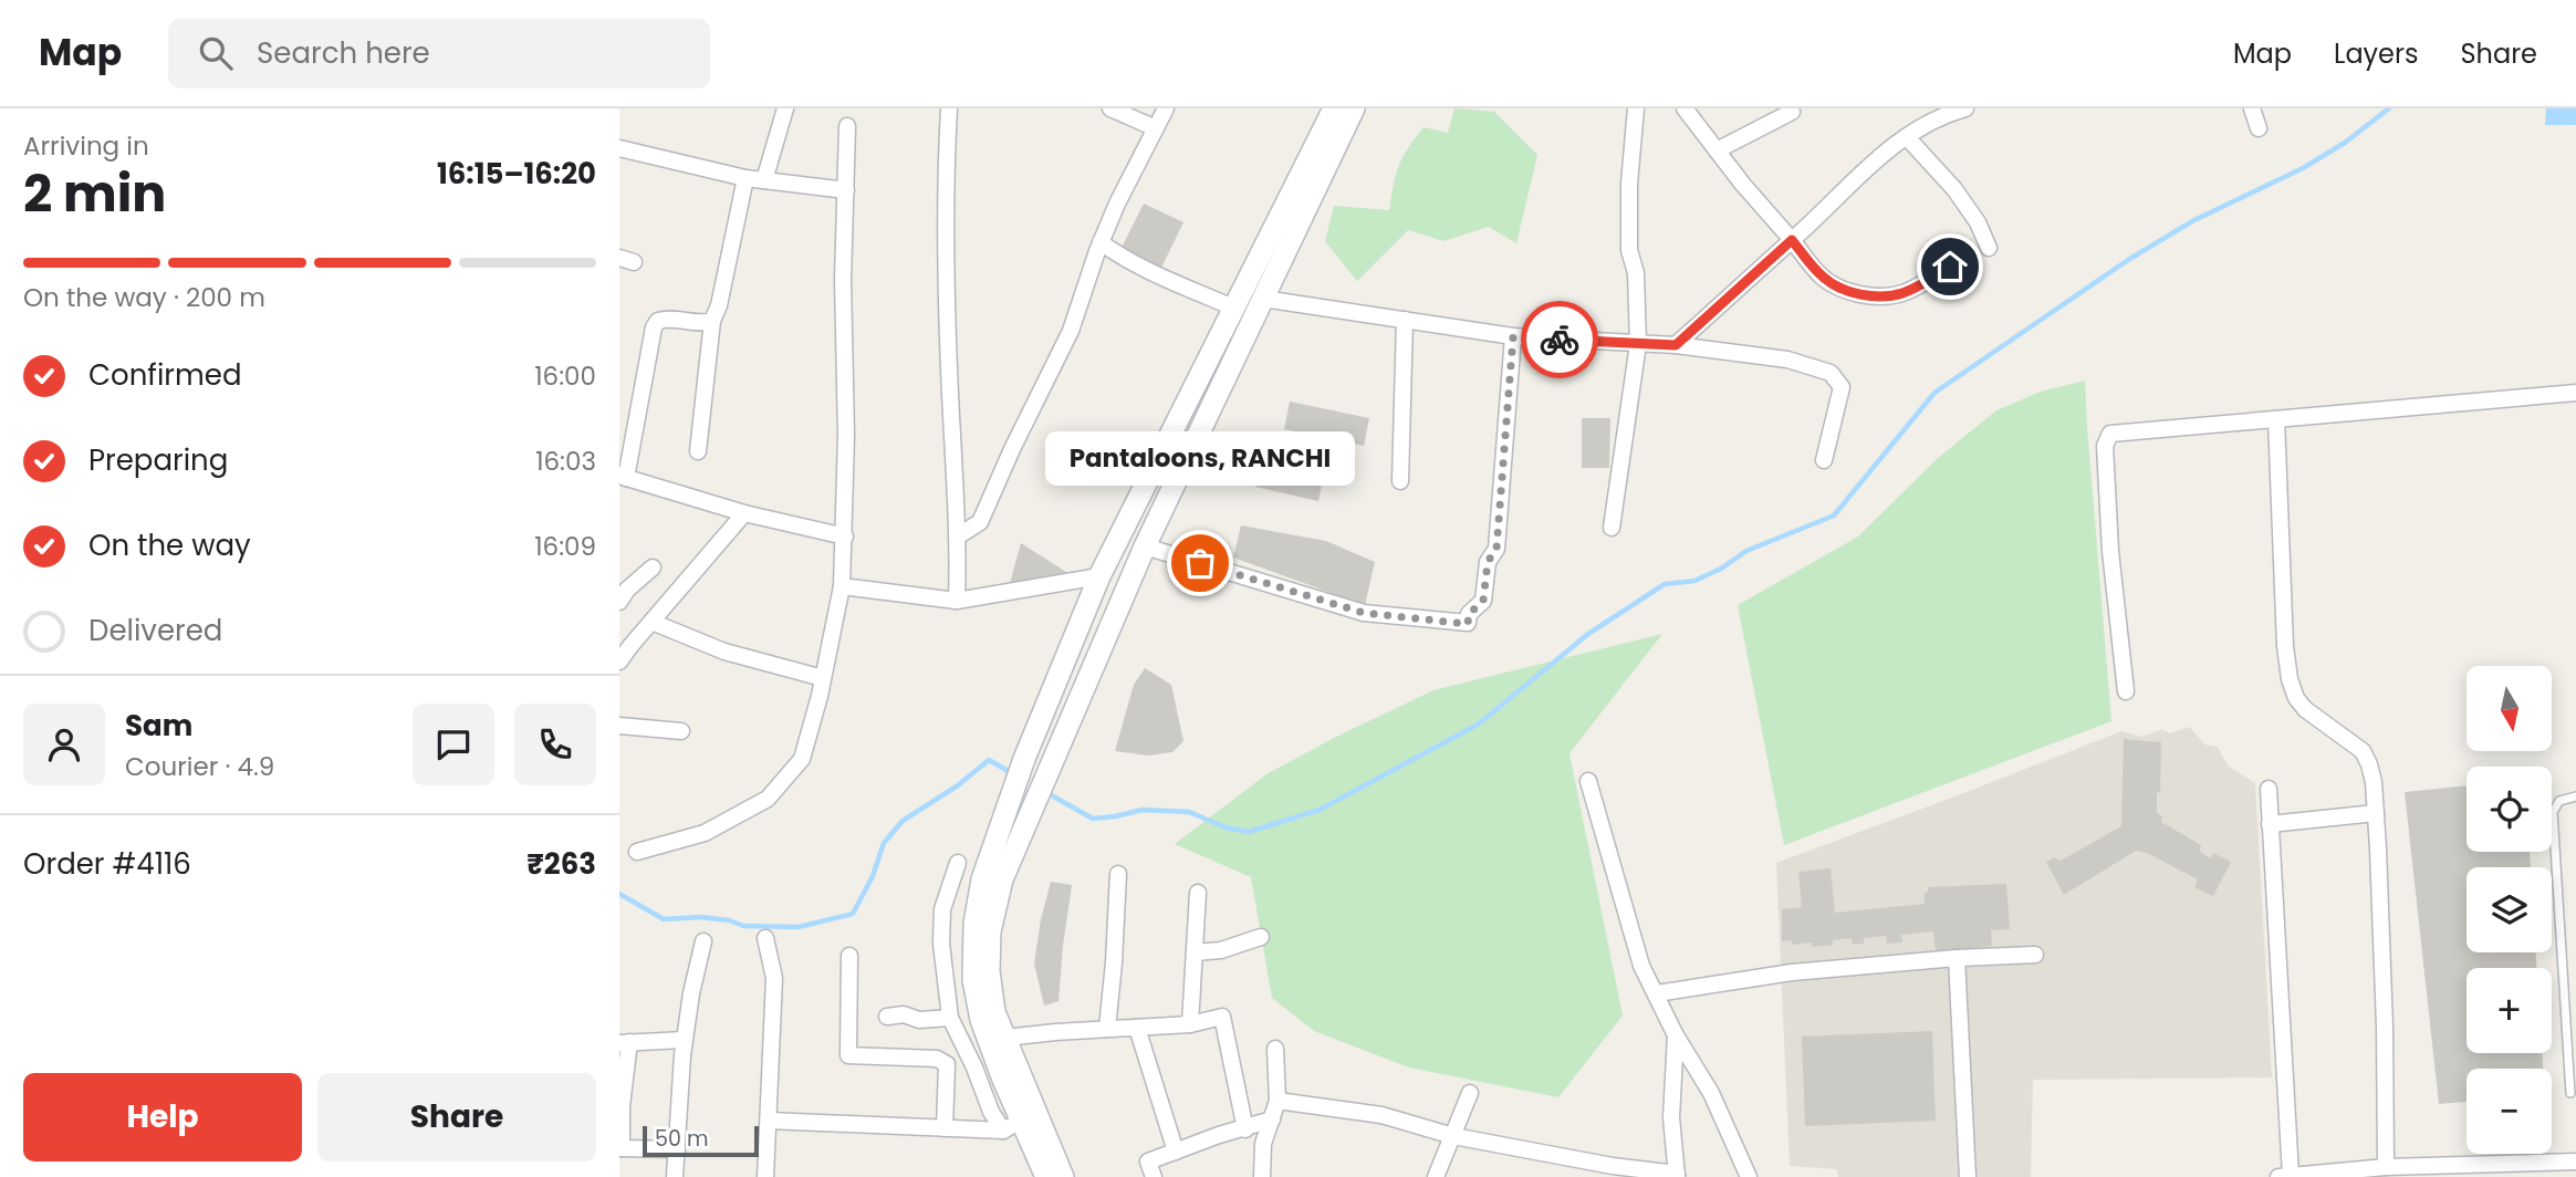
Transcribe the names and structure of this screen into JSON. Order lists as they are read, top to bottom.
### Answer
{
  "places": ["Pantaloons, RANCHI"],
  "scale_bar": "50 m",
  "north": "bottom",
  "page": {
    "header": "Map",
    "search": "Search here",
    "nav": ["Map", "Layers", "Share"],
    "heading": ["2 min", "Arriving in", "16:15–16:20"],
    "panel": [
      "Sam",
      "Courier · 4.9",
      "Order #4116",
      "₹263"
    ],
    "bar": "On the way · 200 m",
    "list": [
      ["Confirmed", "16:00"],
      ["Preparing", "16:03"],
      ["On the way", "16:09"],
      "Delivered"
    ],
    "bubble": "Pantaloons, RANCHI",
    "map_buttons": ["+", "−"],
    "buttons": ["Help", "Share"],
    "scale": "50 m"
  }
}
